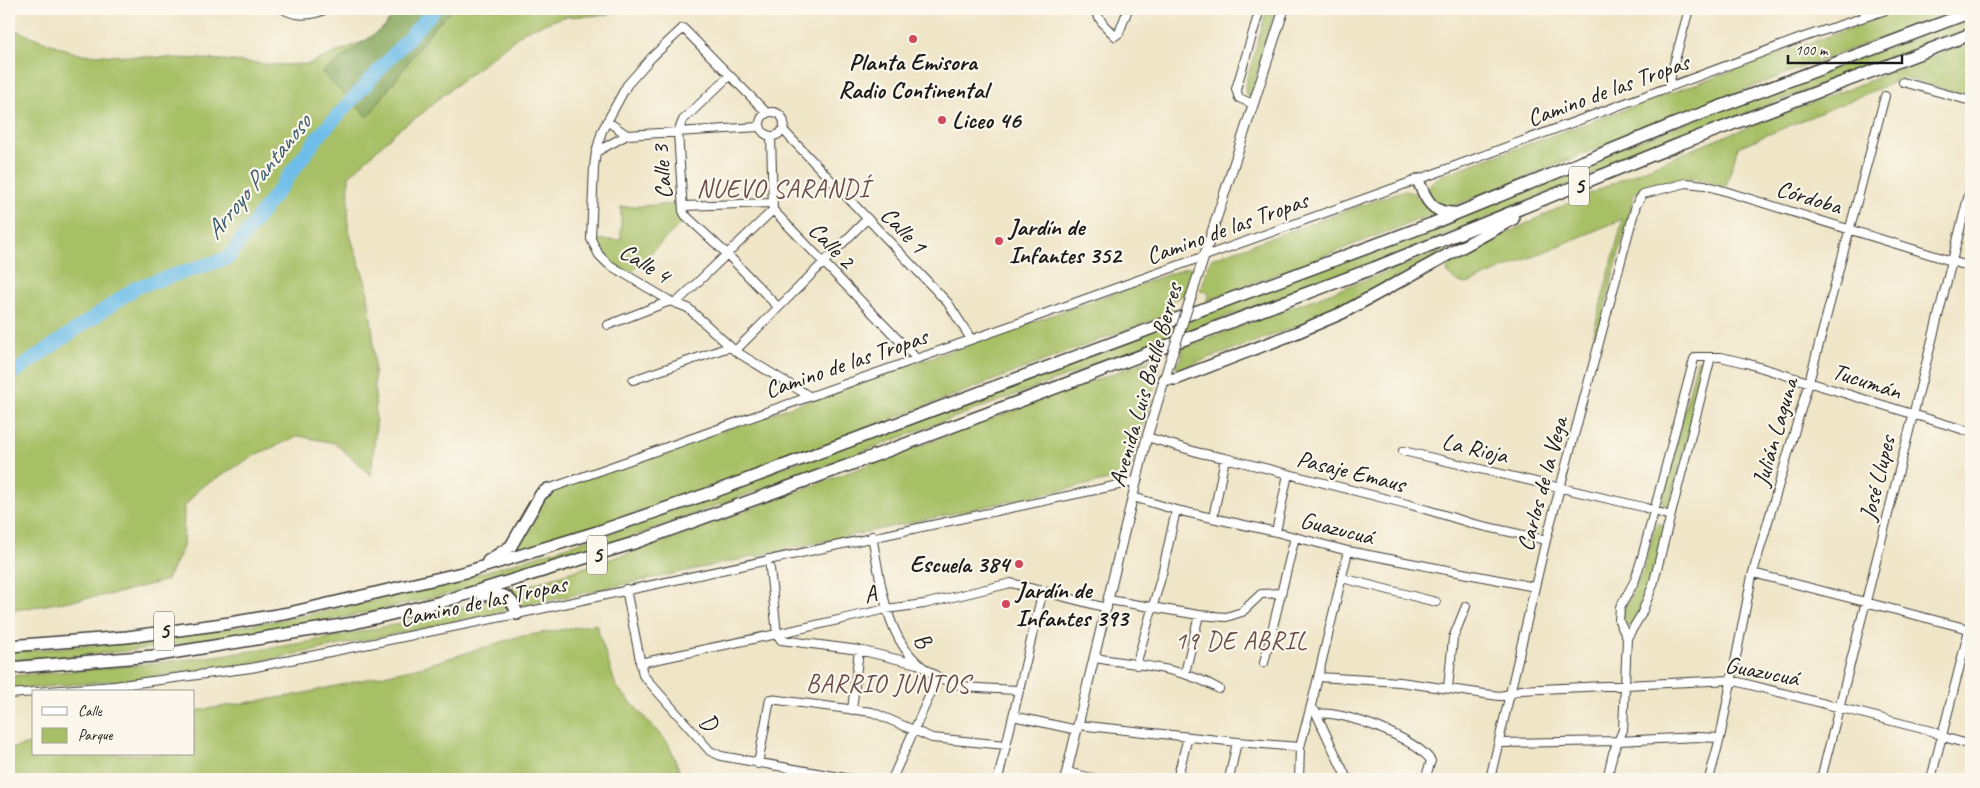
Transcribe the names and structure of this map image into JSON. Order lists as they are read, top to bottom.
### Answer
{
  "streets": {
    "highway": ["5"],
    "main road": ["Avenida Luis Batlle Berres"],
    "street": [
      "Camino de las Tropas",
      "Calle 3",
      "Córdoba",
      "Calle 1",
      "Calle 2",
      "Calle 4",
      "Tucumán",
      "Julián Laguna",
      "La Rioja",
      "Pasaje Emaus",
      "José Llupes",
      "Carlos de la Vega",
      "Guazucuá",
      "A",
      "B",
      "D"
    ]
  },
  "crossings": [
    ["Camino de las Tropas", "Calle 1"],
    ["Camino de las Tropas", "Calle 2"],
    ["Camino de las Tropas", "Calle 4"],
    ["Camino de las Tropas", "Avenida Luis Batlle Berres"],
    ["Camino de las Tropas", "B"],
    ["Camino de las Tropas", "D"],
    ["Calle 3", "Calle 4"],
    ["Córdoba", "Julián Laguna"],
    ["Córdoba", "José Llupes"],
    ["Córdoba", "Carlos de la Vega"],
    ["Tucumán", "Julián Laguna"],
    ["Tucumán", "La Rioja"],
    ["Tucumán", "José Llupes"],
    ["Avenida Luis Batlle Berres", "Pasaje Emaus"],
    ["Avenida Luis Batlle Berres", "Guazucuá"],
    ["Avenida Luis Batlle Berres", "A"],
    ["Julián Laguna", "Guazucuá"],
    ["La Rioja", "Carlos de la Vega"],
    ["Pasaje Emaus", "Carlos de la Vega"],
    ["José Llupes", "Guazucuá"],
    ["Carlos de la Vega", "Guazucuá"],
    ["A", "B"],
    ["A", "D"]
  ],
  "districts": ["NUEVO SARANDÍ", "19 DE ABRIL", "BARRIO JUNTOS"],
  "water": ["Arroyo Pantanoso"],
  "places": [
    "Planta Emisora Radio Continental",
    "Liceo 46",
    "Jardín de Infantes 352",
    "Escuela 384",
    "Jardín de Infantes 393"
  ],
  "legend": ["Calle", "Parque"],
  "scale_bar": "100 m"
}
